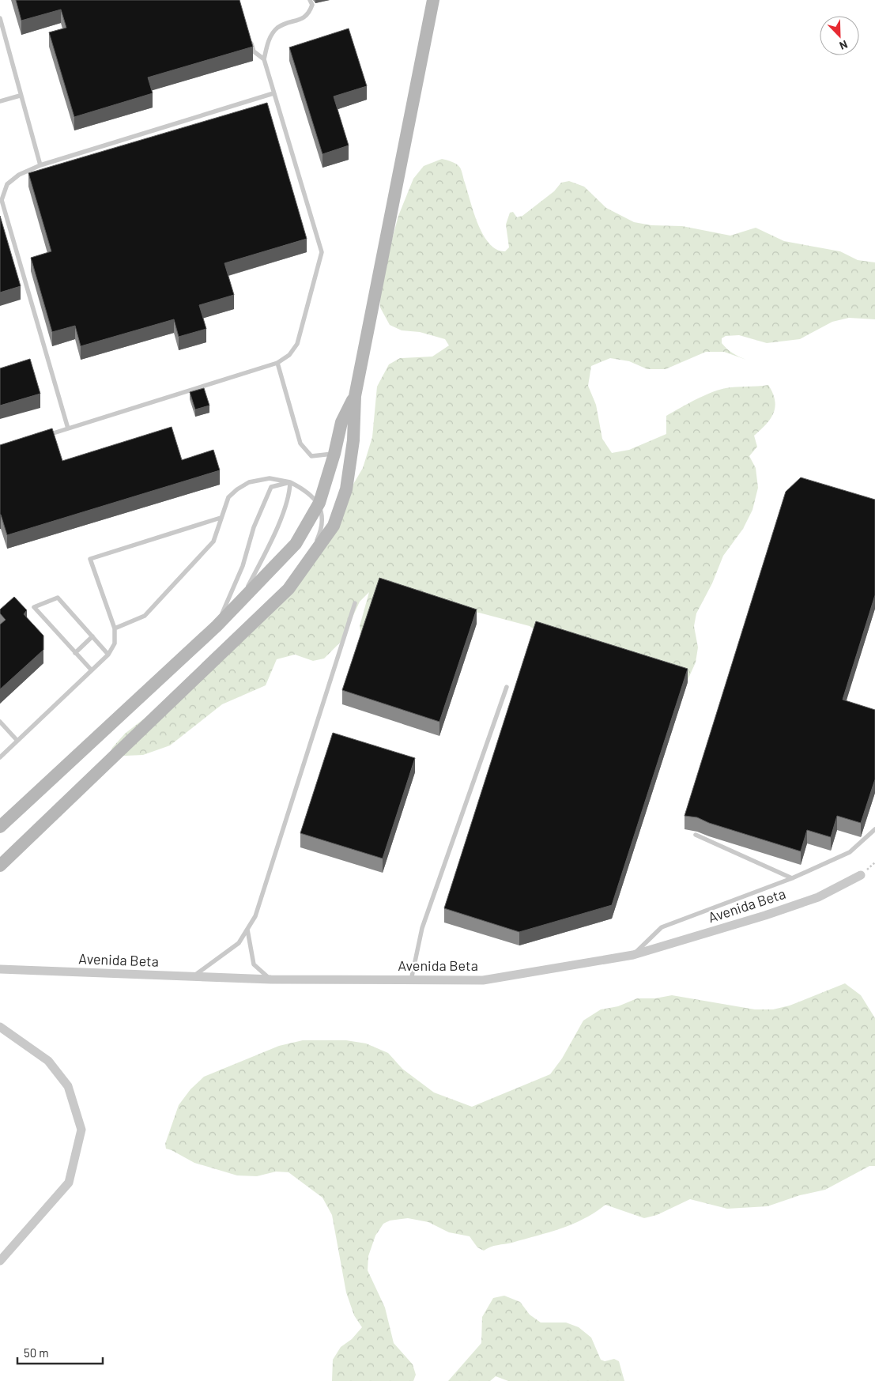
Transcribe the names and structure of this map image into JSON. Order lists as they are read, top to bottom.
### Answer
{
  "streets": {
    "street": ["Avenida Beta"]
  },
  "scale_bar": "50 m",
  "north": "bottom right"
}
